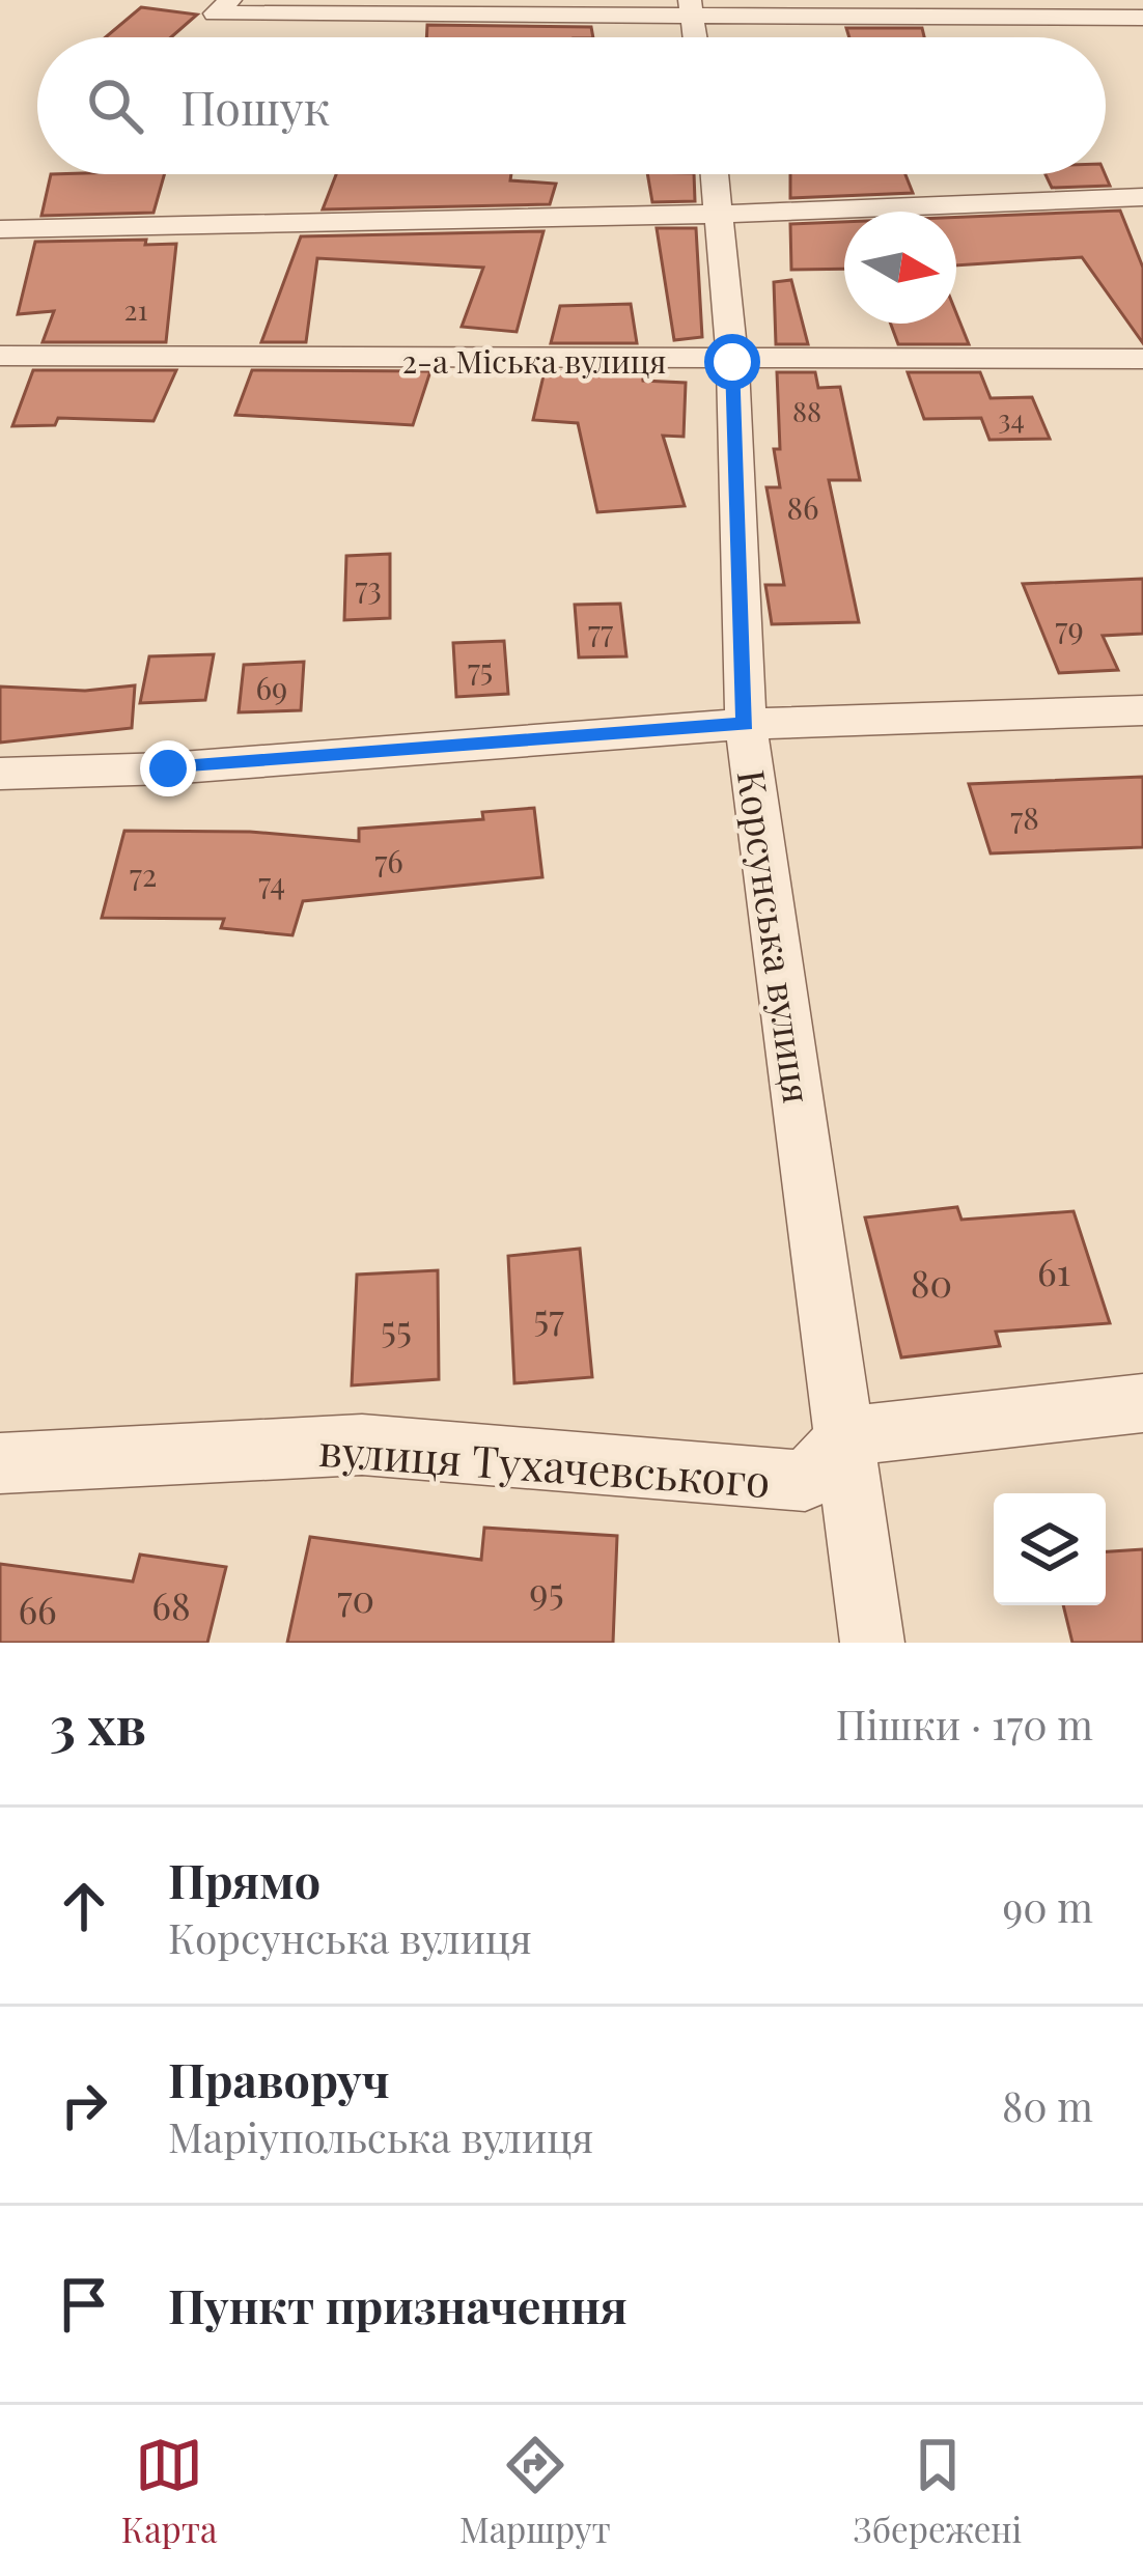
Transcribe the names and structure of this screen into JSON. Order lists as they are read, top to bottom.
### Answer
{
  "streets": {
    "street": ["2-а Міська вулиця", "Корсунська вулиця", "вулиця Тухачевського"]
  },
  "crossings": [
    ["2-а Міська вулиця", "Корсунська вулиця"],
    ["Корсунська вулиця", "вулиця Тухачевського"]
  ],
  "house_numbers": [
    "21",
    "88",
    "34",
    "86",
    "73",
    "79",
    "77",
    "75",
    "69",
    "78",
    "76",
    "72",
    "74",
    "61",
    "80",
    "57",
    "55",
    "95",
    "70",
    "68",
    "66"
  ],
  "north": "right",
  "page": {
    "search": "Пошук",
    "heading": ["3 хв", "Пішки · 170 m"],
    "list": [
      ["Прямо", "Корсунська вулиця", "90 m"],
      ["Праворуч", "Маріупольська вулиця", "80 m"],
      "Пункт призначення"
    ],
    "nav": ["Карта", "Маршрут", "Збережені"]
  }
}
